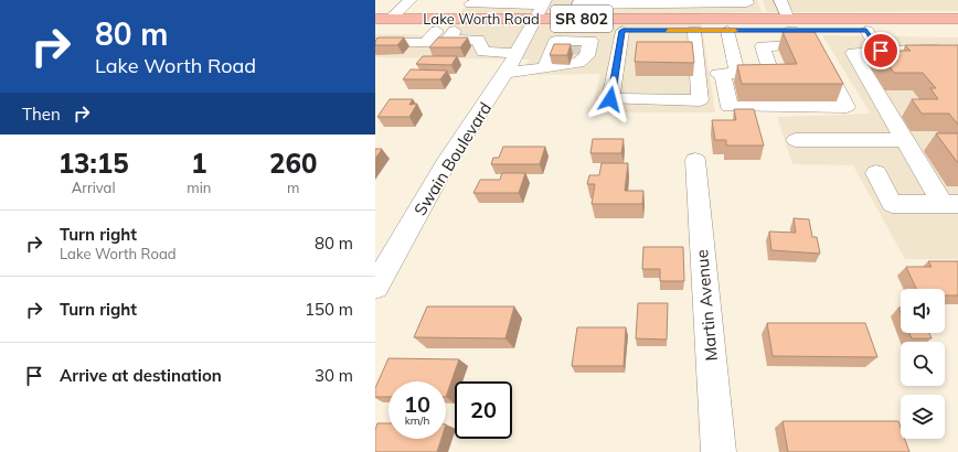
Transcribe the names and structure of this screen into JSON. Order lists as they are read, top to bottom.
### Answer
{
  "streets": {
    "main road": ["Lake Worth Road", "SR 802"],
    "street": ["Swain Boulevard", "Martin Avenue"]
  },
  "crossings": [
    ["Lake Worth Road", "Swain Boulevard"]
  ],
  "page": {
    "turn": ["80 m", "Lake Worth Road"],
    "then": "Then",
    "eta": [
      "13:15",
      "Arrival",
      "1",
      "min",
      "260",
      "m"
    ],
    "list": [
      {
        "name": "Turn right",
        "note": "Lake Worth Road",
        "value": "80 m"
      },
      {
        "name": "Turn right",
        "value": "150 m"
      },
      {
        "name": "Arrive at destination",
        "value": "30 m"
      }
    ],
    "speed": "10 km/h",
    "limit": "20"
  }
}
